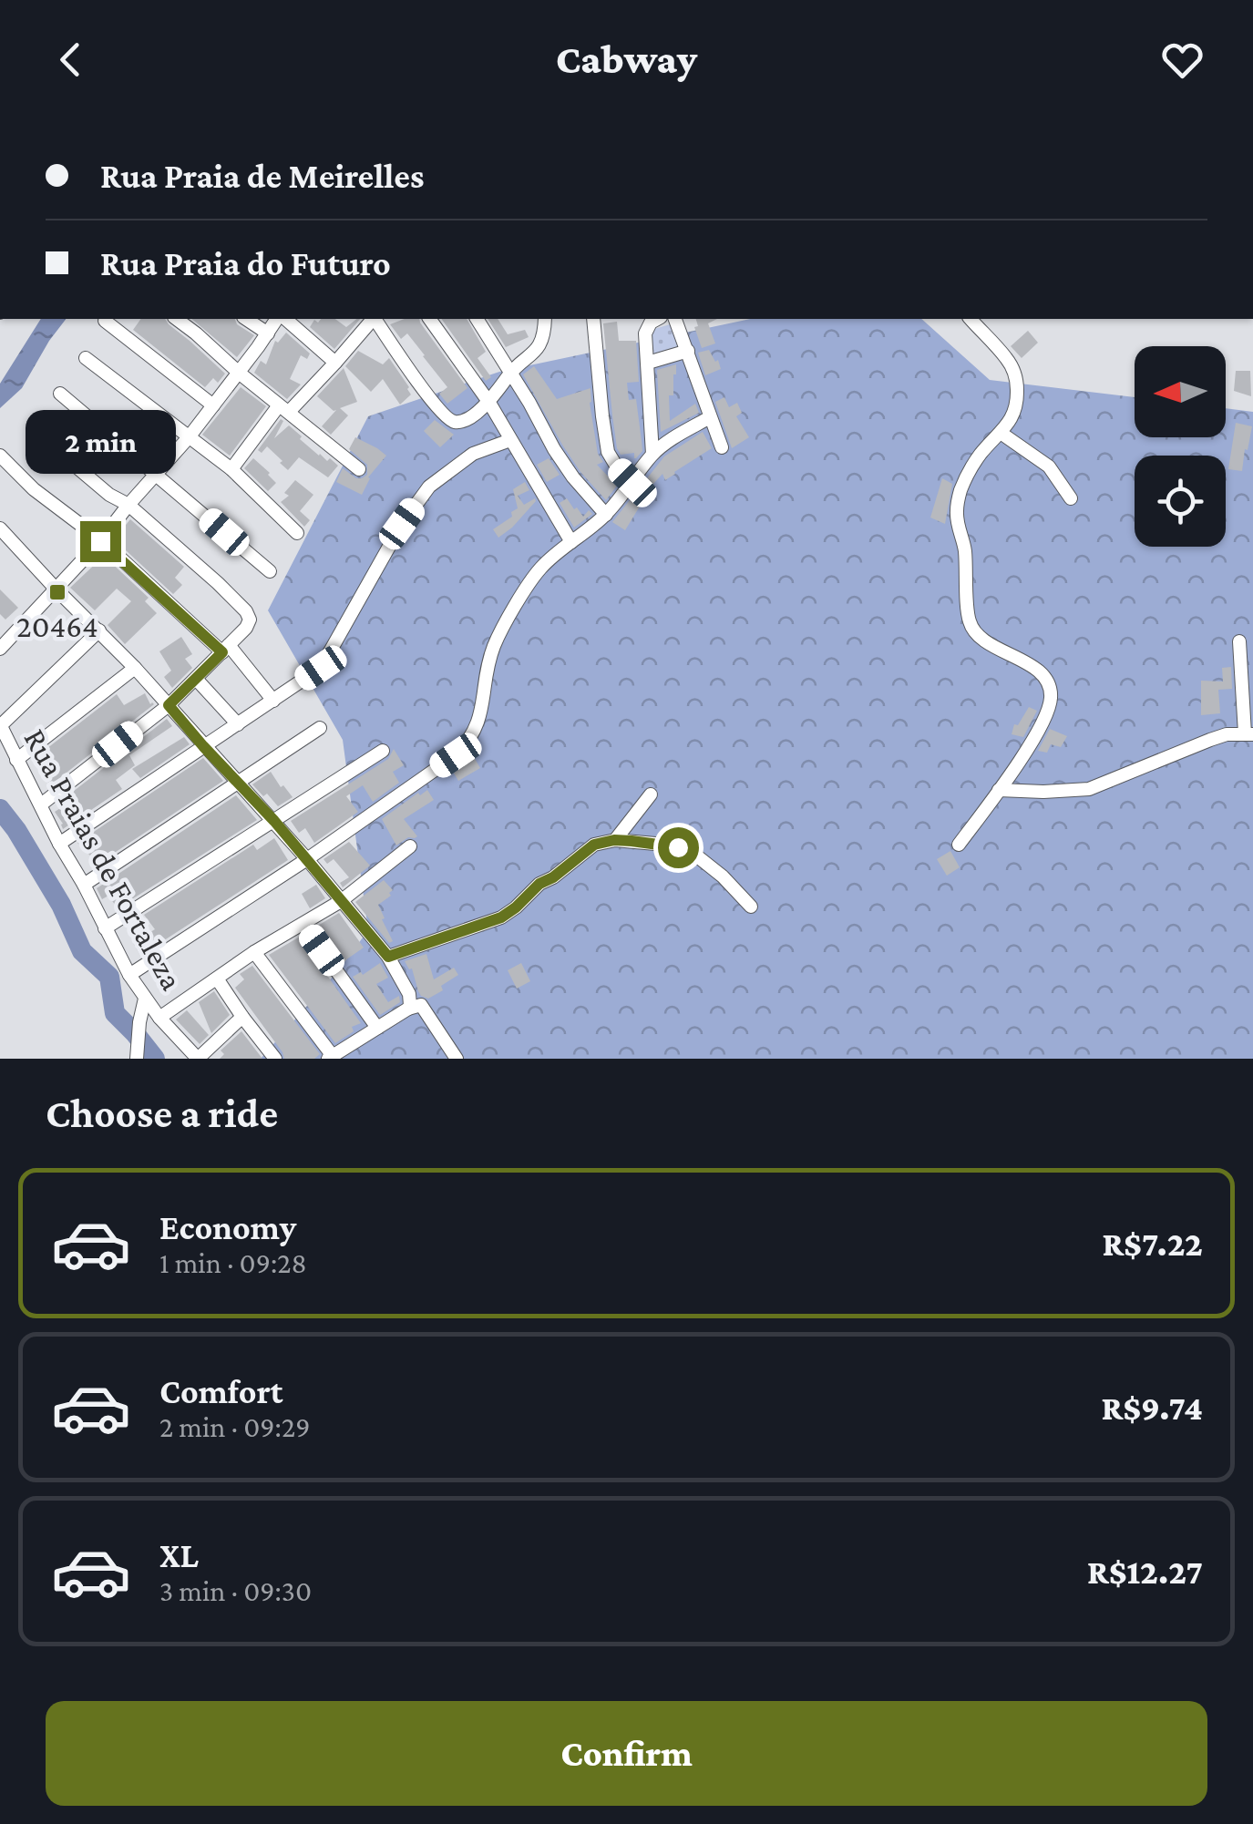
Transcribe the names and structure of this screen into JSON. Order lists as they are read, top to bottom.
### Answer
{
  "streets": {
    "street": ["Rua Praias de Fortaleza"]
  },
  "places": {
    "transit": ["20464"]
  },
  "north": "left",
  "page": {
    "header": "Cabway",
    "banner": ["Rua Praia de Meirelles", "Rua Praia do Futuro"],
    "bubble": "2 min",
    "heading": "Choose a ride",
    "list": [
      {
        "name": "Economy",
        "note": "1 min · 09:28",
        "value": "R$7.22"
      },
      {
        "name": "Comfort",
        "note": "2 min · 09:29",
        "value": "R$9.74"
      },
      {
        "name": "XL",
        "note": "3 min · 09:30",
        "value": "R$12.27"
      }
    ],
    "buttons": "Confirm"
  }
}
